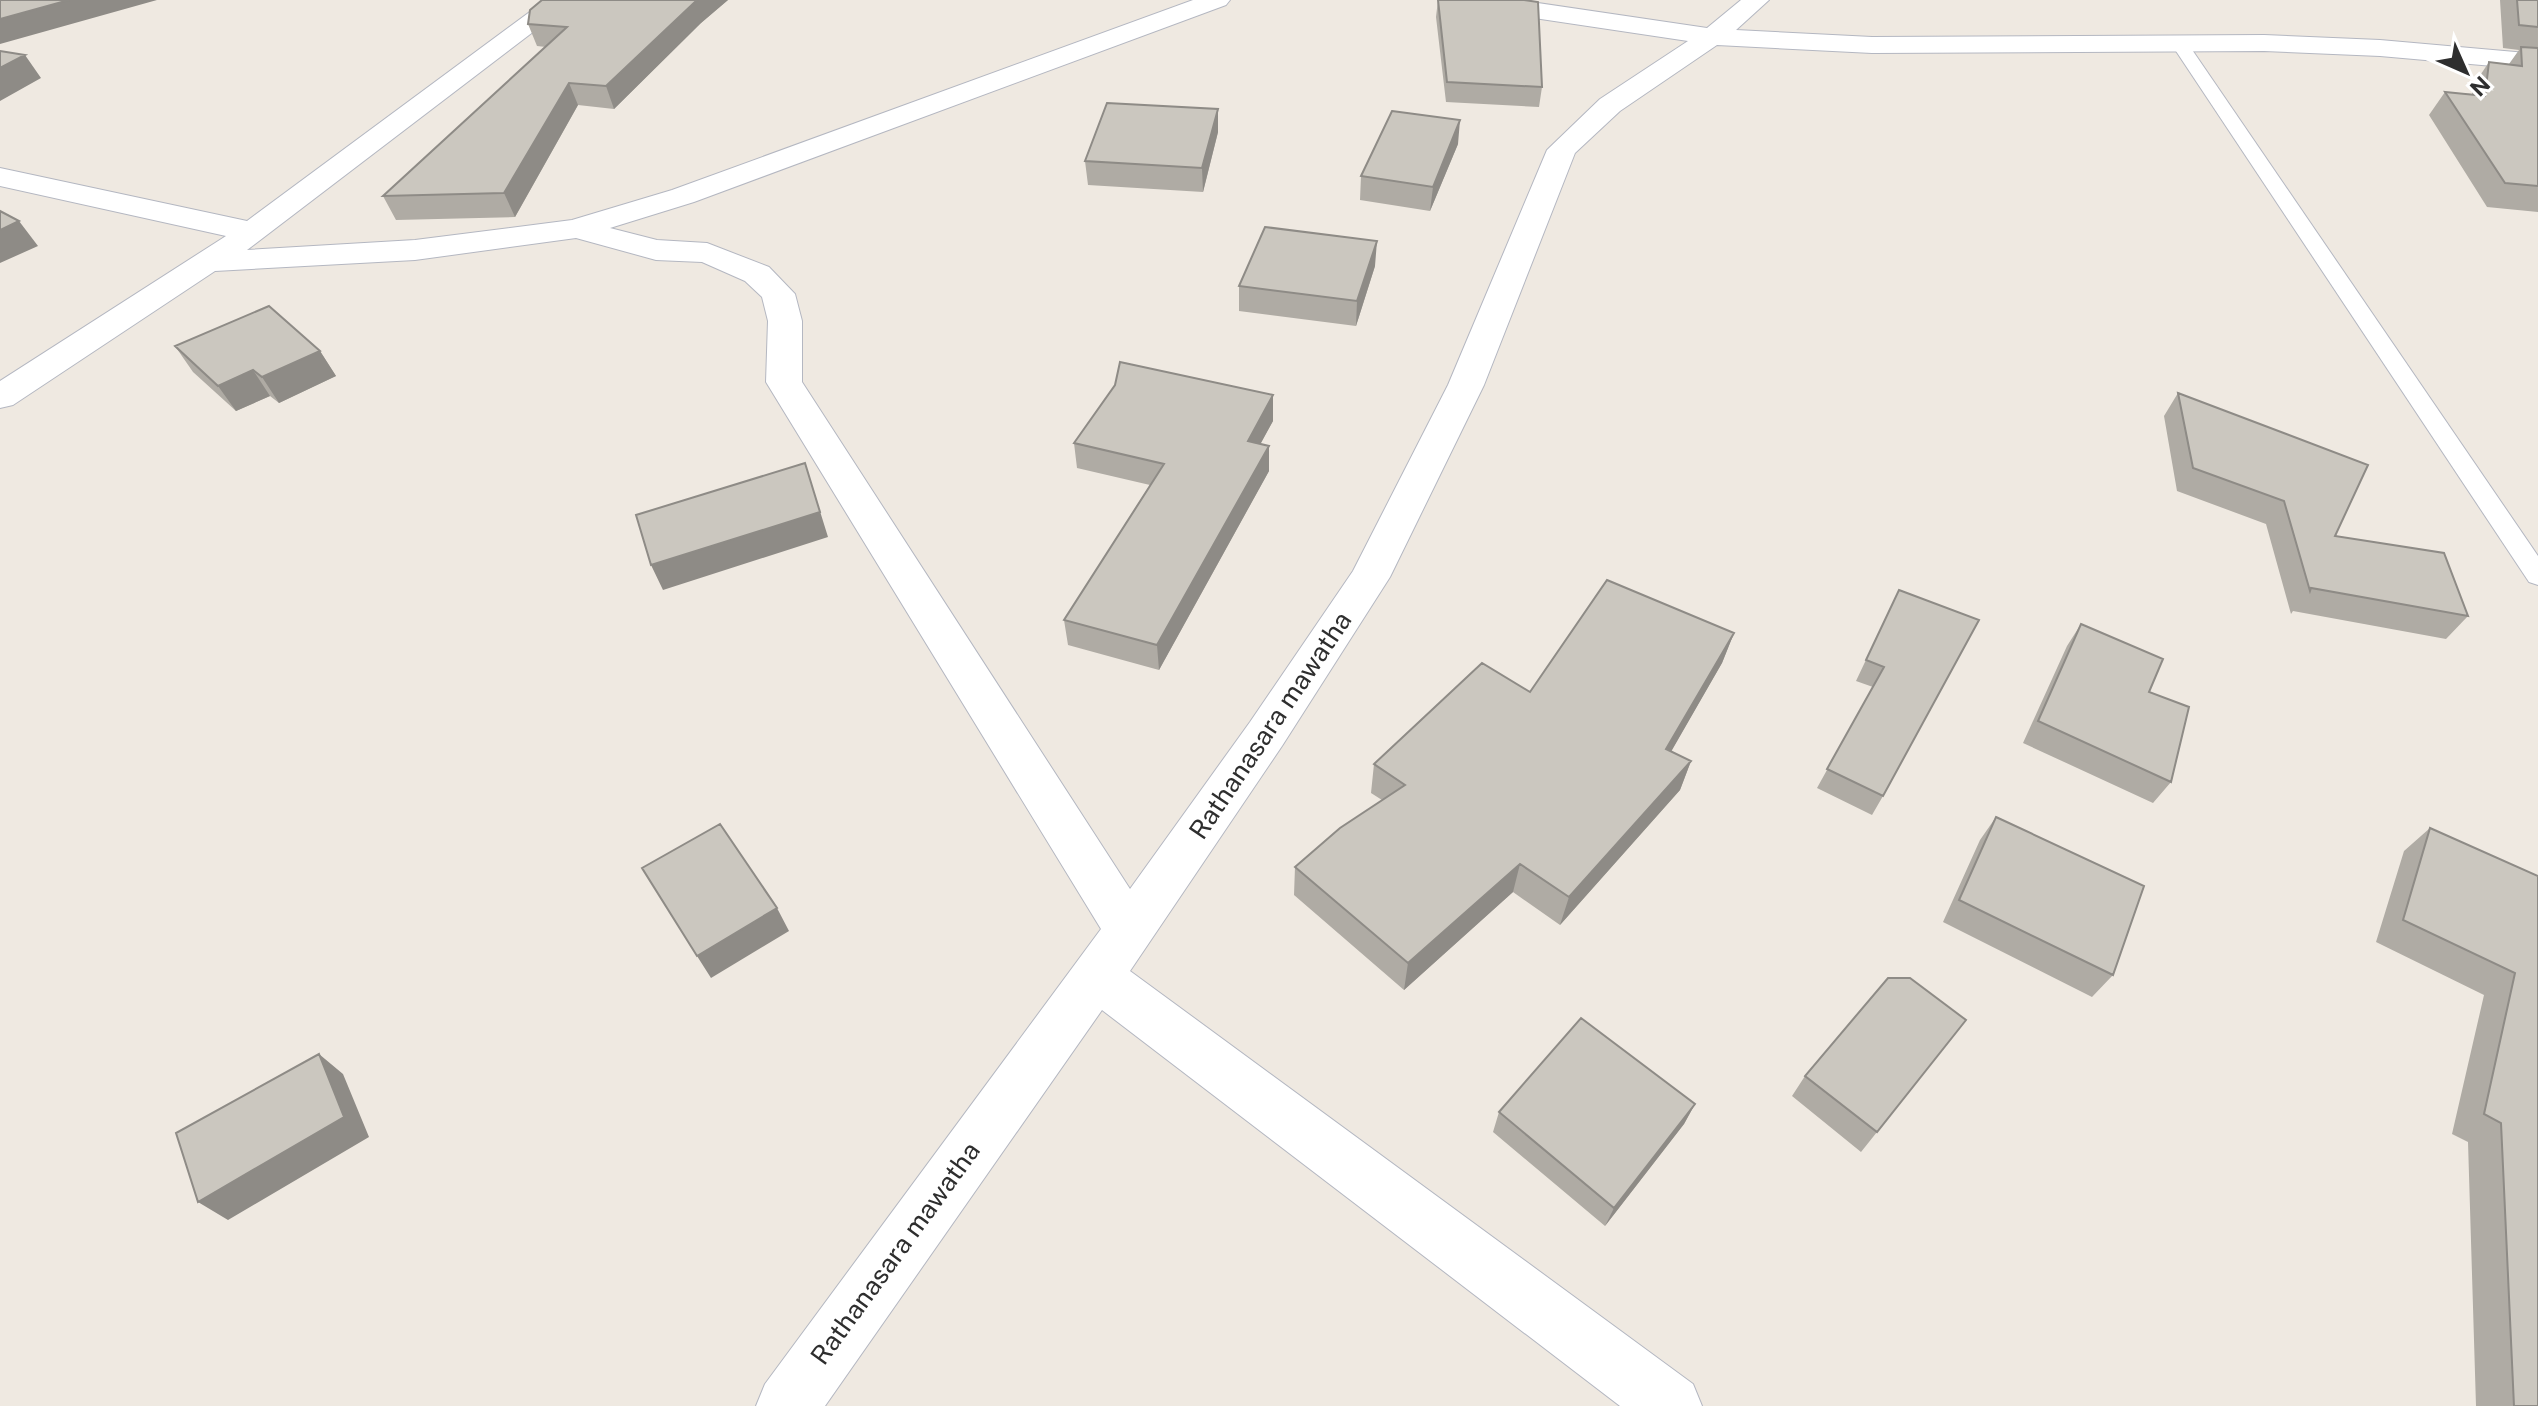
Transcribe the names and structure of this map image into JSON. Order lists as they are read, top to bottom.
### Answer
{
  "streets": {
    "street": ["Rathanasara mawatha"]
  },
  "north": "bottom right"
}
